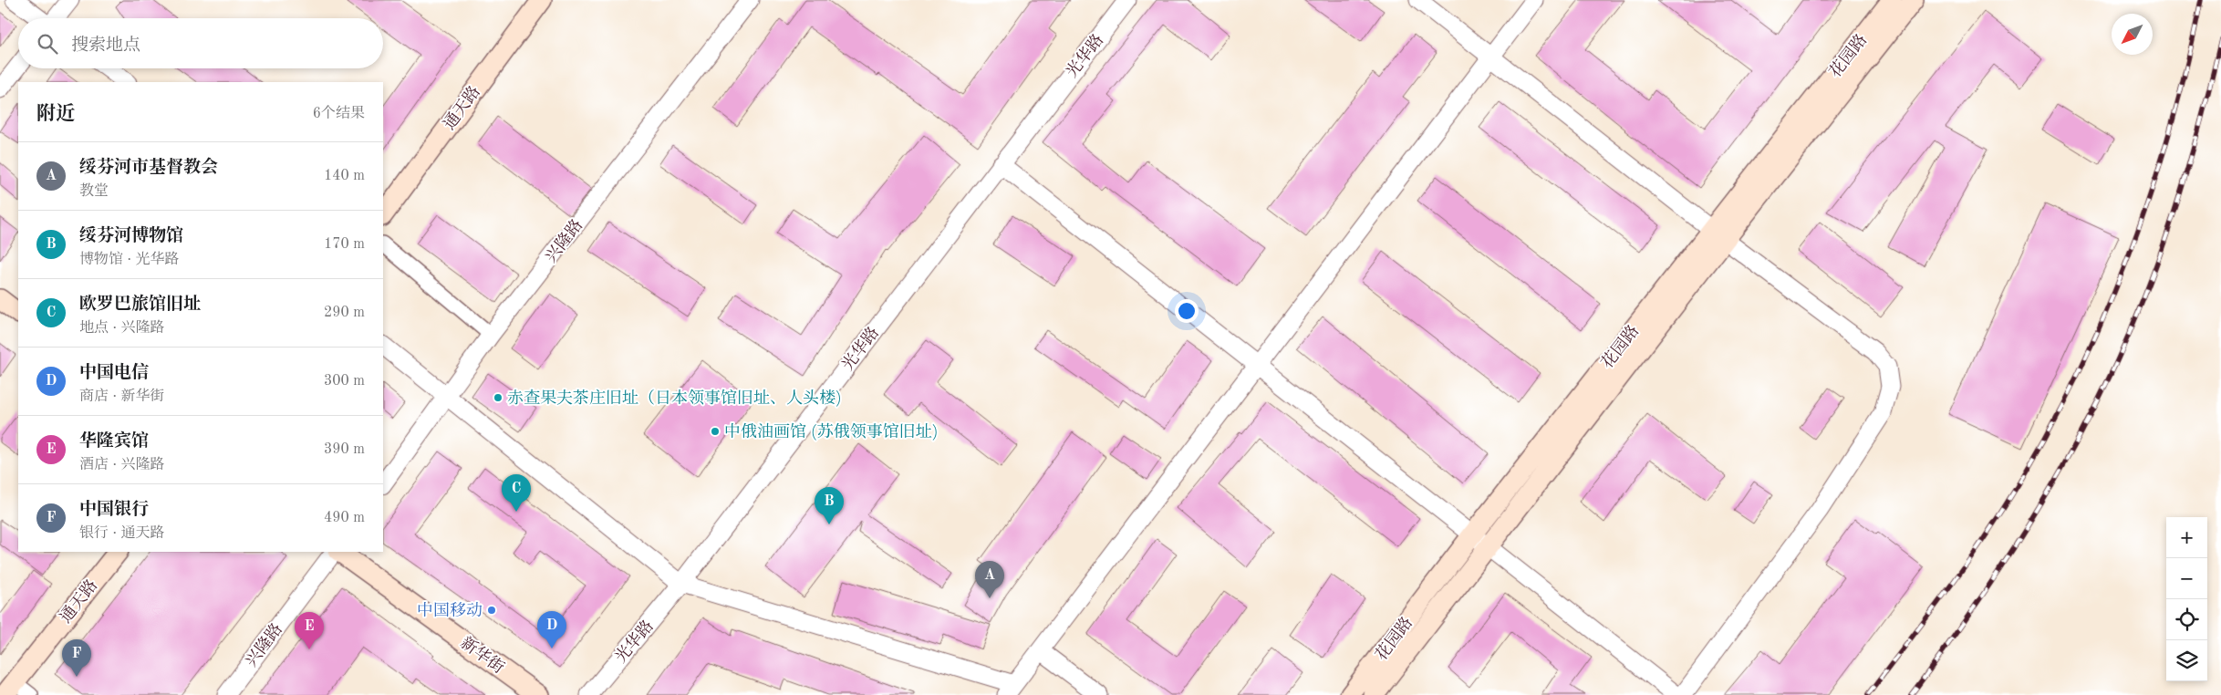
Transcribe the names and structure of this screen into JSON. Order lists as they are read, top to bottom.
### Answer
{
  "streets": {
    "main road": ["花园路", "通天路", "新华街"],
    "street": ["光华路", "兴隆路"]
  },
  "places": ["赤查果夫茶庄旧址（日本领事馆旧址、人头楼)", "中俄油画馆 (苏俄领事馆旧址)", "中国移动"],
  "north": "bottom left",
  "page": {
    "search": "搜索地点",
    "heading": ["附近", "6个结果"],
    "list": [
      {
        "mark": "A",
        "name": "绥芬河市基督教会",
        "note": "教堂",
        "value": "140 m"
      },
      {
        "mark": "B",
        "name": "绥芬河博物馆",
        "note": "博物馆 · 光华路",
        "value": "170 m"
      },
      {
        "mark": "C",
        "name": "欧罗巴旅馆旧址",
        "note": "地点 · 兴隆路",
        "value": "290 m"
      },
      {
        "mark": "D",
        "name": "中国电信",
        "note": "商店 · 新华街",
        "value": "300 m"
      },
      {
        "mark": "E",
        "name": "华隆宾馆",
        "note": "酒店 · 兴隆路",
        "value": "390 m"
      },
      {
        "mark": "F",
        "name": "中国银行",
        "note": "银行 · 通天路",
        "value": "490 m"
      }
    ],
    "pins": [
      "C",
      "B",
      "A",
      "D",
      "E",
      "F"
    ],
    "map_buttons": ["+", "−"]
  }
}
